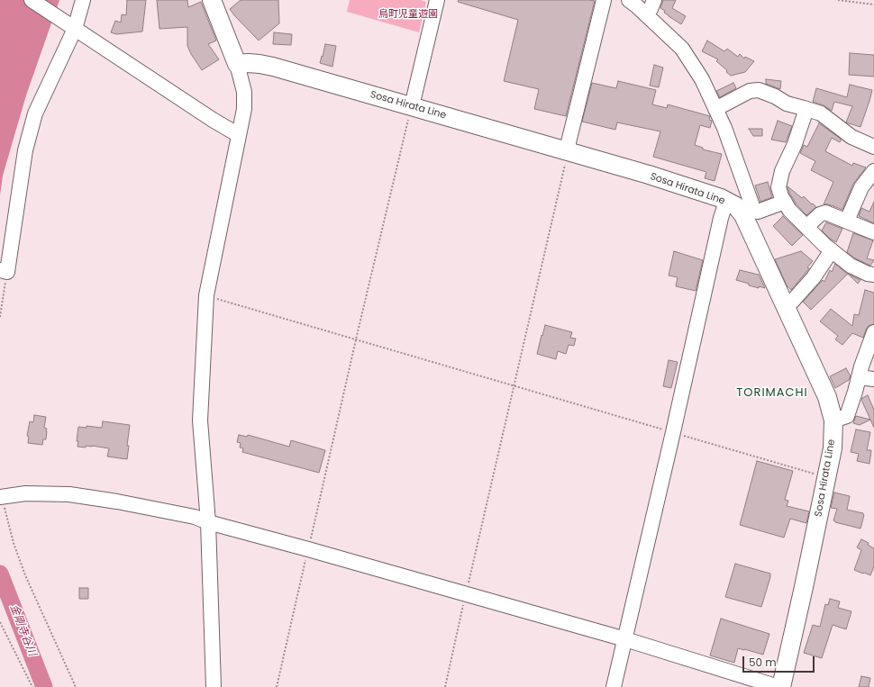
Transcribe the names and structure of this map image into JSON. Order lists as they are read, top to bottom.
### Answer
{
  "streets": {
    "main road": ["Sosa Hirata Line"]
  },
  "districts": ["TORIMACHI"],
  "water": ["金剛寺谷川"],
  "parks": ["鳥町児童遊園"],
  "scale_bar": "50 m"
}
